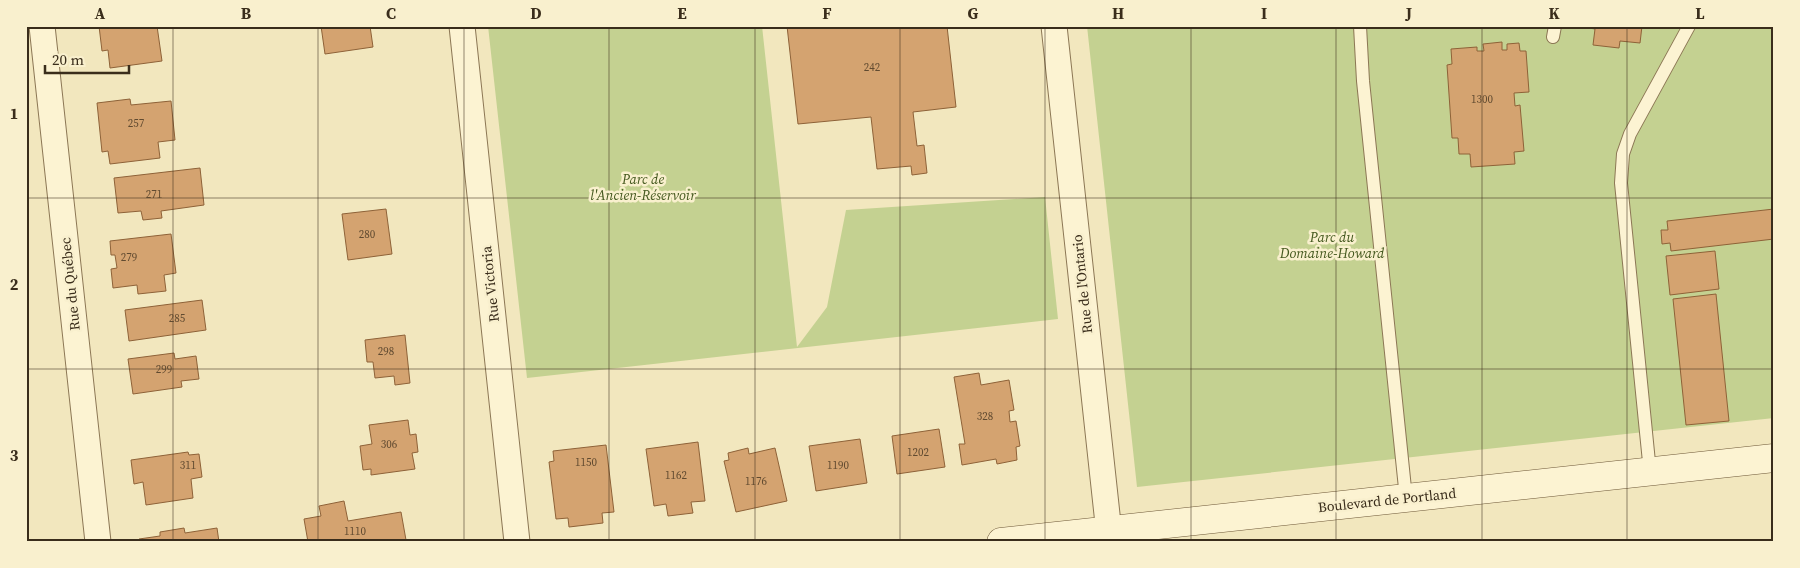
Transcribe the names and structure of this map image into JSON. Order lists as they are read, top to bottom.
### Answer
{
  "streets": {
    "main road": ["Boulevard de Portland"],
    "street": ["Rue du Québec", "Rue Victoria", "Rue de l'Ontario"]
  },
  "crossings": [
    ["Rue de l'Ontario", "Boulevard de Portland"]
  ],
  "parks": ["Parc de l'Ancien-Réservoir", "Parc du Domaine-Howard"],
  "house_numbers": [
    "242",
    "1300",
    "257",
    "271",
    "280",
    "279",
    "285",
    "298",
    "299",
    "328",
    "306",
    "1202",
    "1150",
    "311",
    "1190",
    "1162",
    "1176",
    "1110"
  ],
  "scale_bar": "20 m",
  "grid": {
    "columns": [
      "A",
      "B",
      "C",
      "D",
      "E",
      "F",
      "G",
      "H",
      "I",
      "J",
      "K",
      "L"
    ],
    "rows": ["1", "2", "3"]
  }
}
